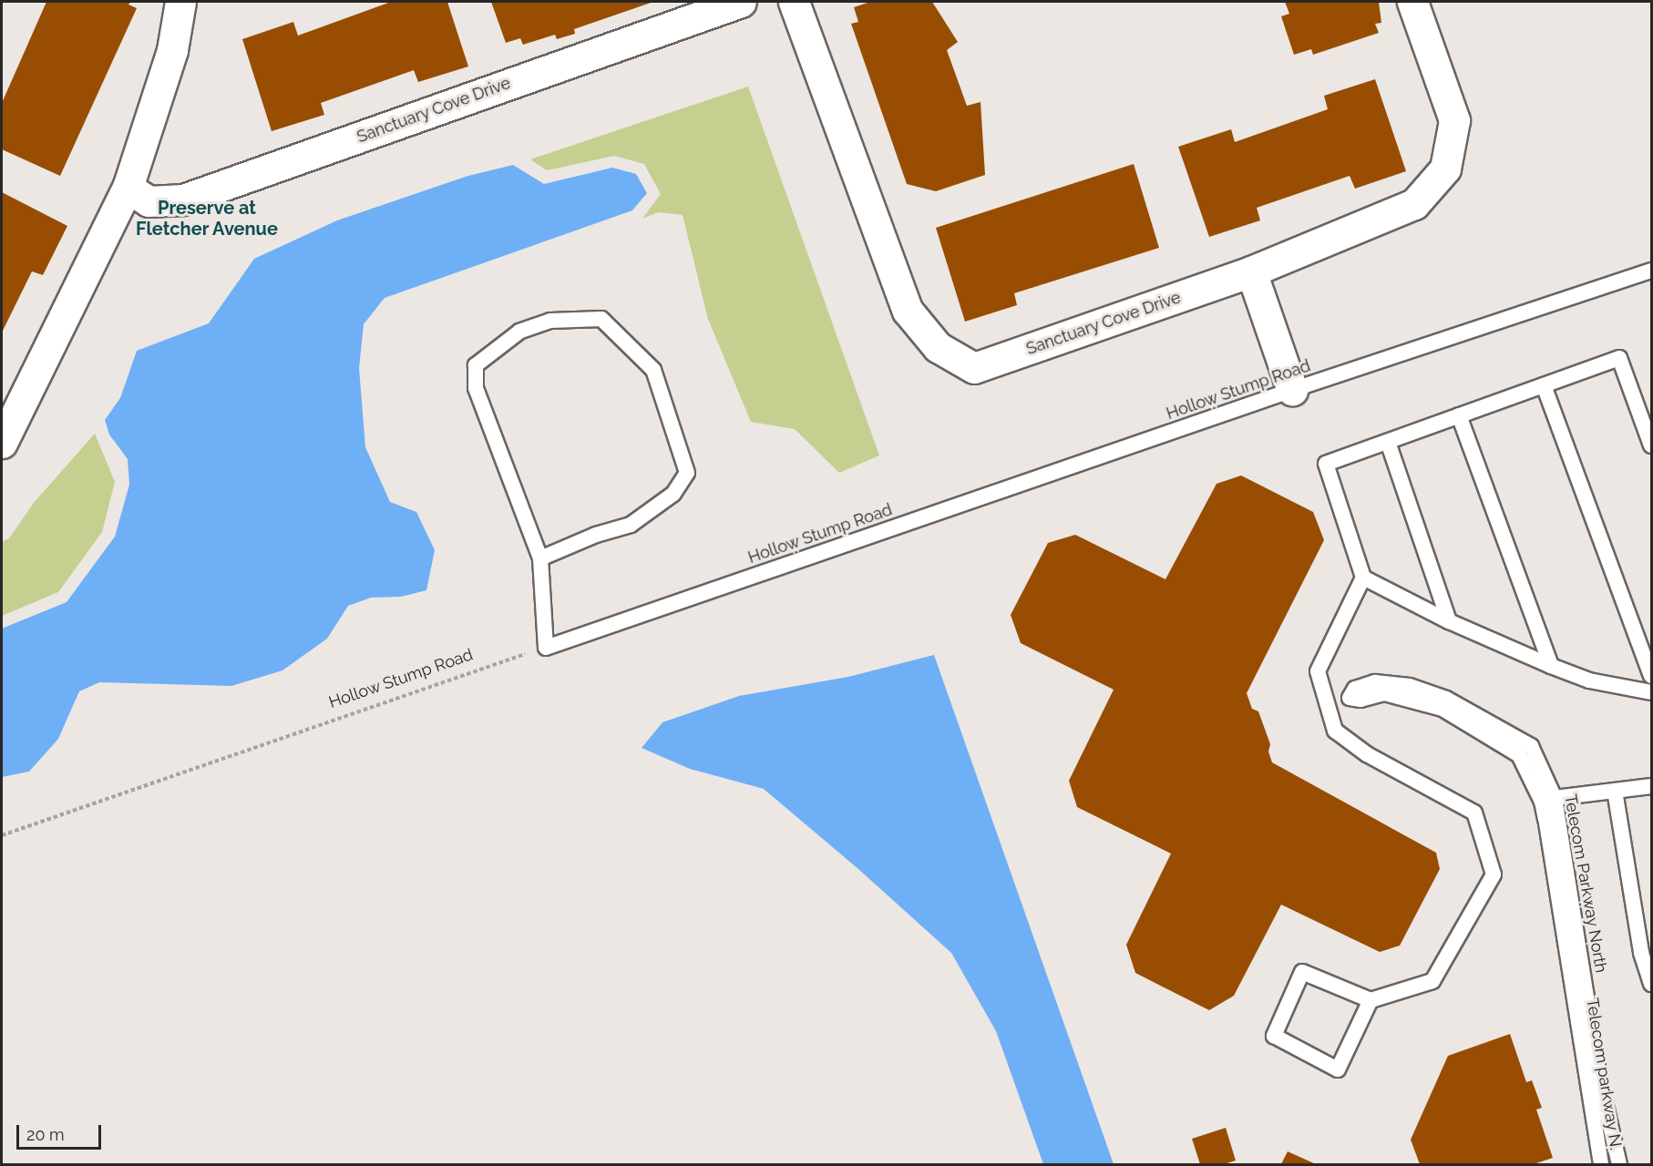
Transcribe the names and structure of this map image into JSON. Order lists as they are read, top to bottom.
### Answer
{
  "streets": {
    "street": ["Sanctuary Cove Drive"],
    "lane": ["Hollow Stump Road", "Telecom Parkway North", "Telecom parkway N."]
  },
  "crossings": [
    ["Telecom Parkway North", "Telecom parkway N."]
  ],
  "districts": ["Preserve at Fletcher Avenue"],
  "scale_bar": "20 m"
}
